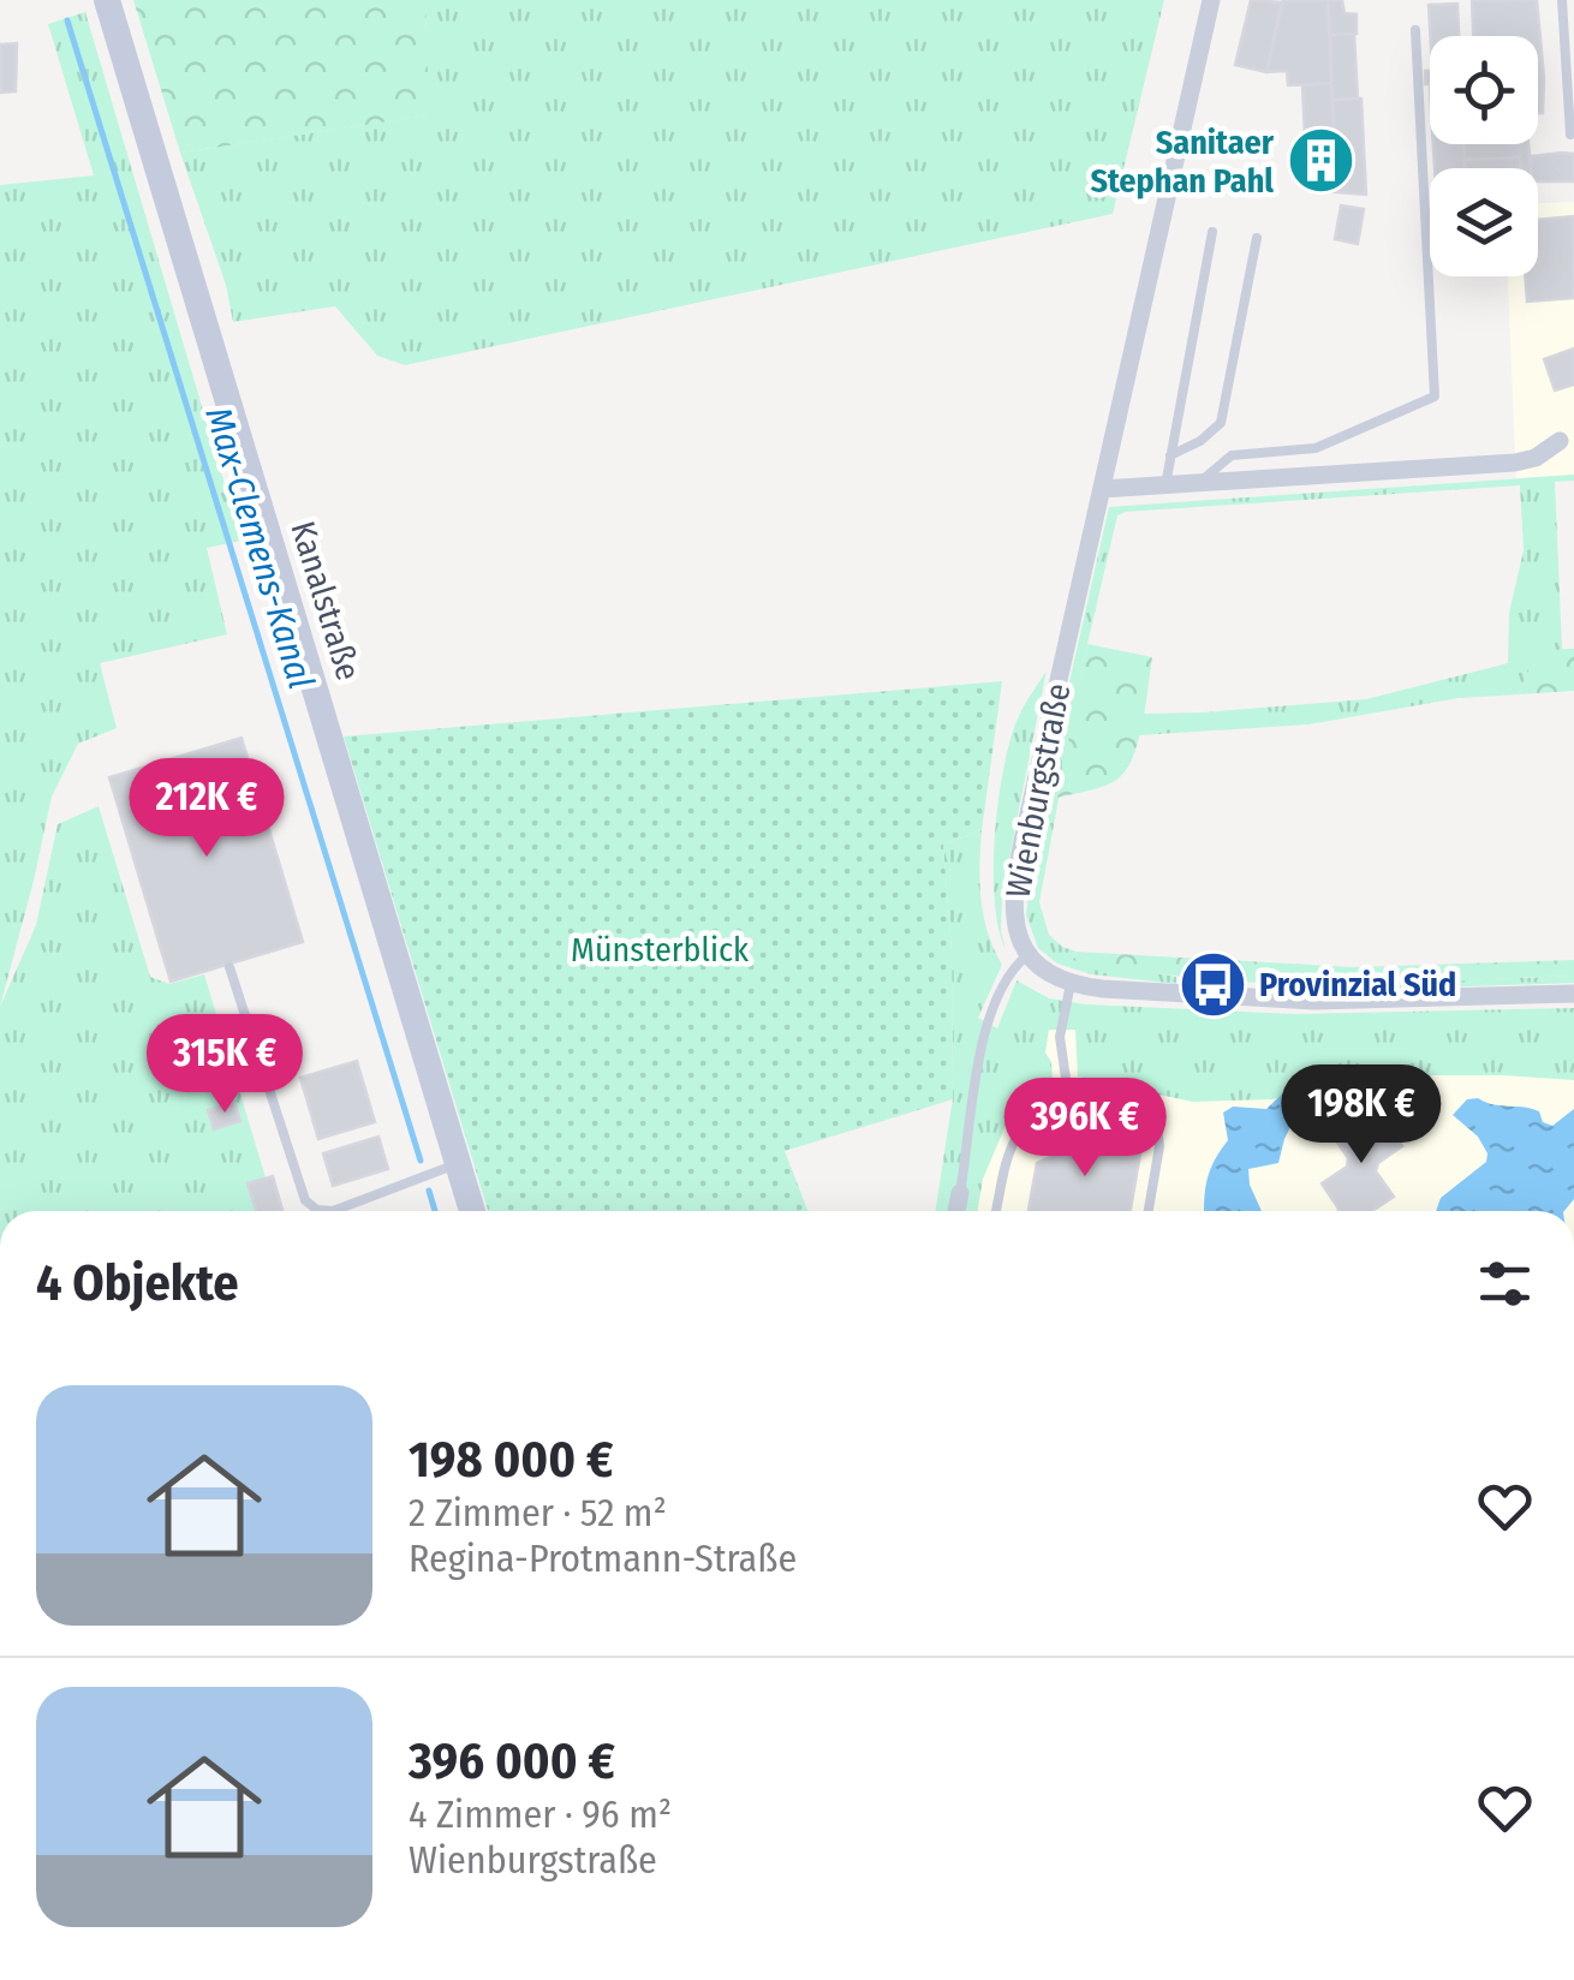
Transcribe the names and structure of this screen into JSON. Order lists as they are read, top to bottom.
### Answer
{
  "streets": {
    "main road": ["Kanalstraße"],
    "street": ["Wienburgstraße"]
  },
  "water": ["Max-Clemens-Kanal"],
  "parks": ["Münsterblick"],
  "places": {
    "building": ["Sanitaer Stephan Pahl"],
    "bus stop": ["Provinzial Süd"]
  },
  "page": {
    "price": [
      "212K €",
      "315K €",
      "198K €",
      "396K €"
    ],
    "heading": "4 Objekte",
    "list": [
      {
        "name": "198 000 €",
        "note": "2 Zimmer · 52 m² · Regina-Protmann-Straße"
      },
      {
        "name": "396 000 €",
        "note": "4 Zimmer · 96 m² · Wienburgstraße"
      }
    ]
  }
}
